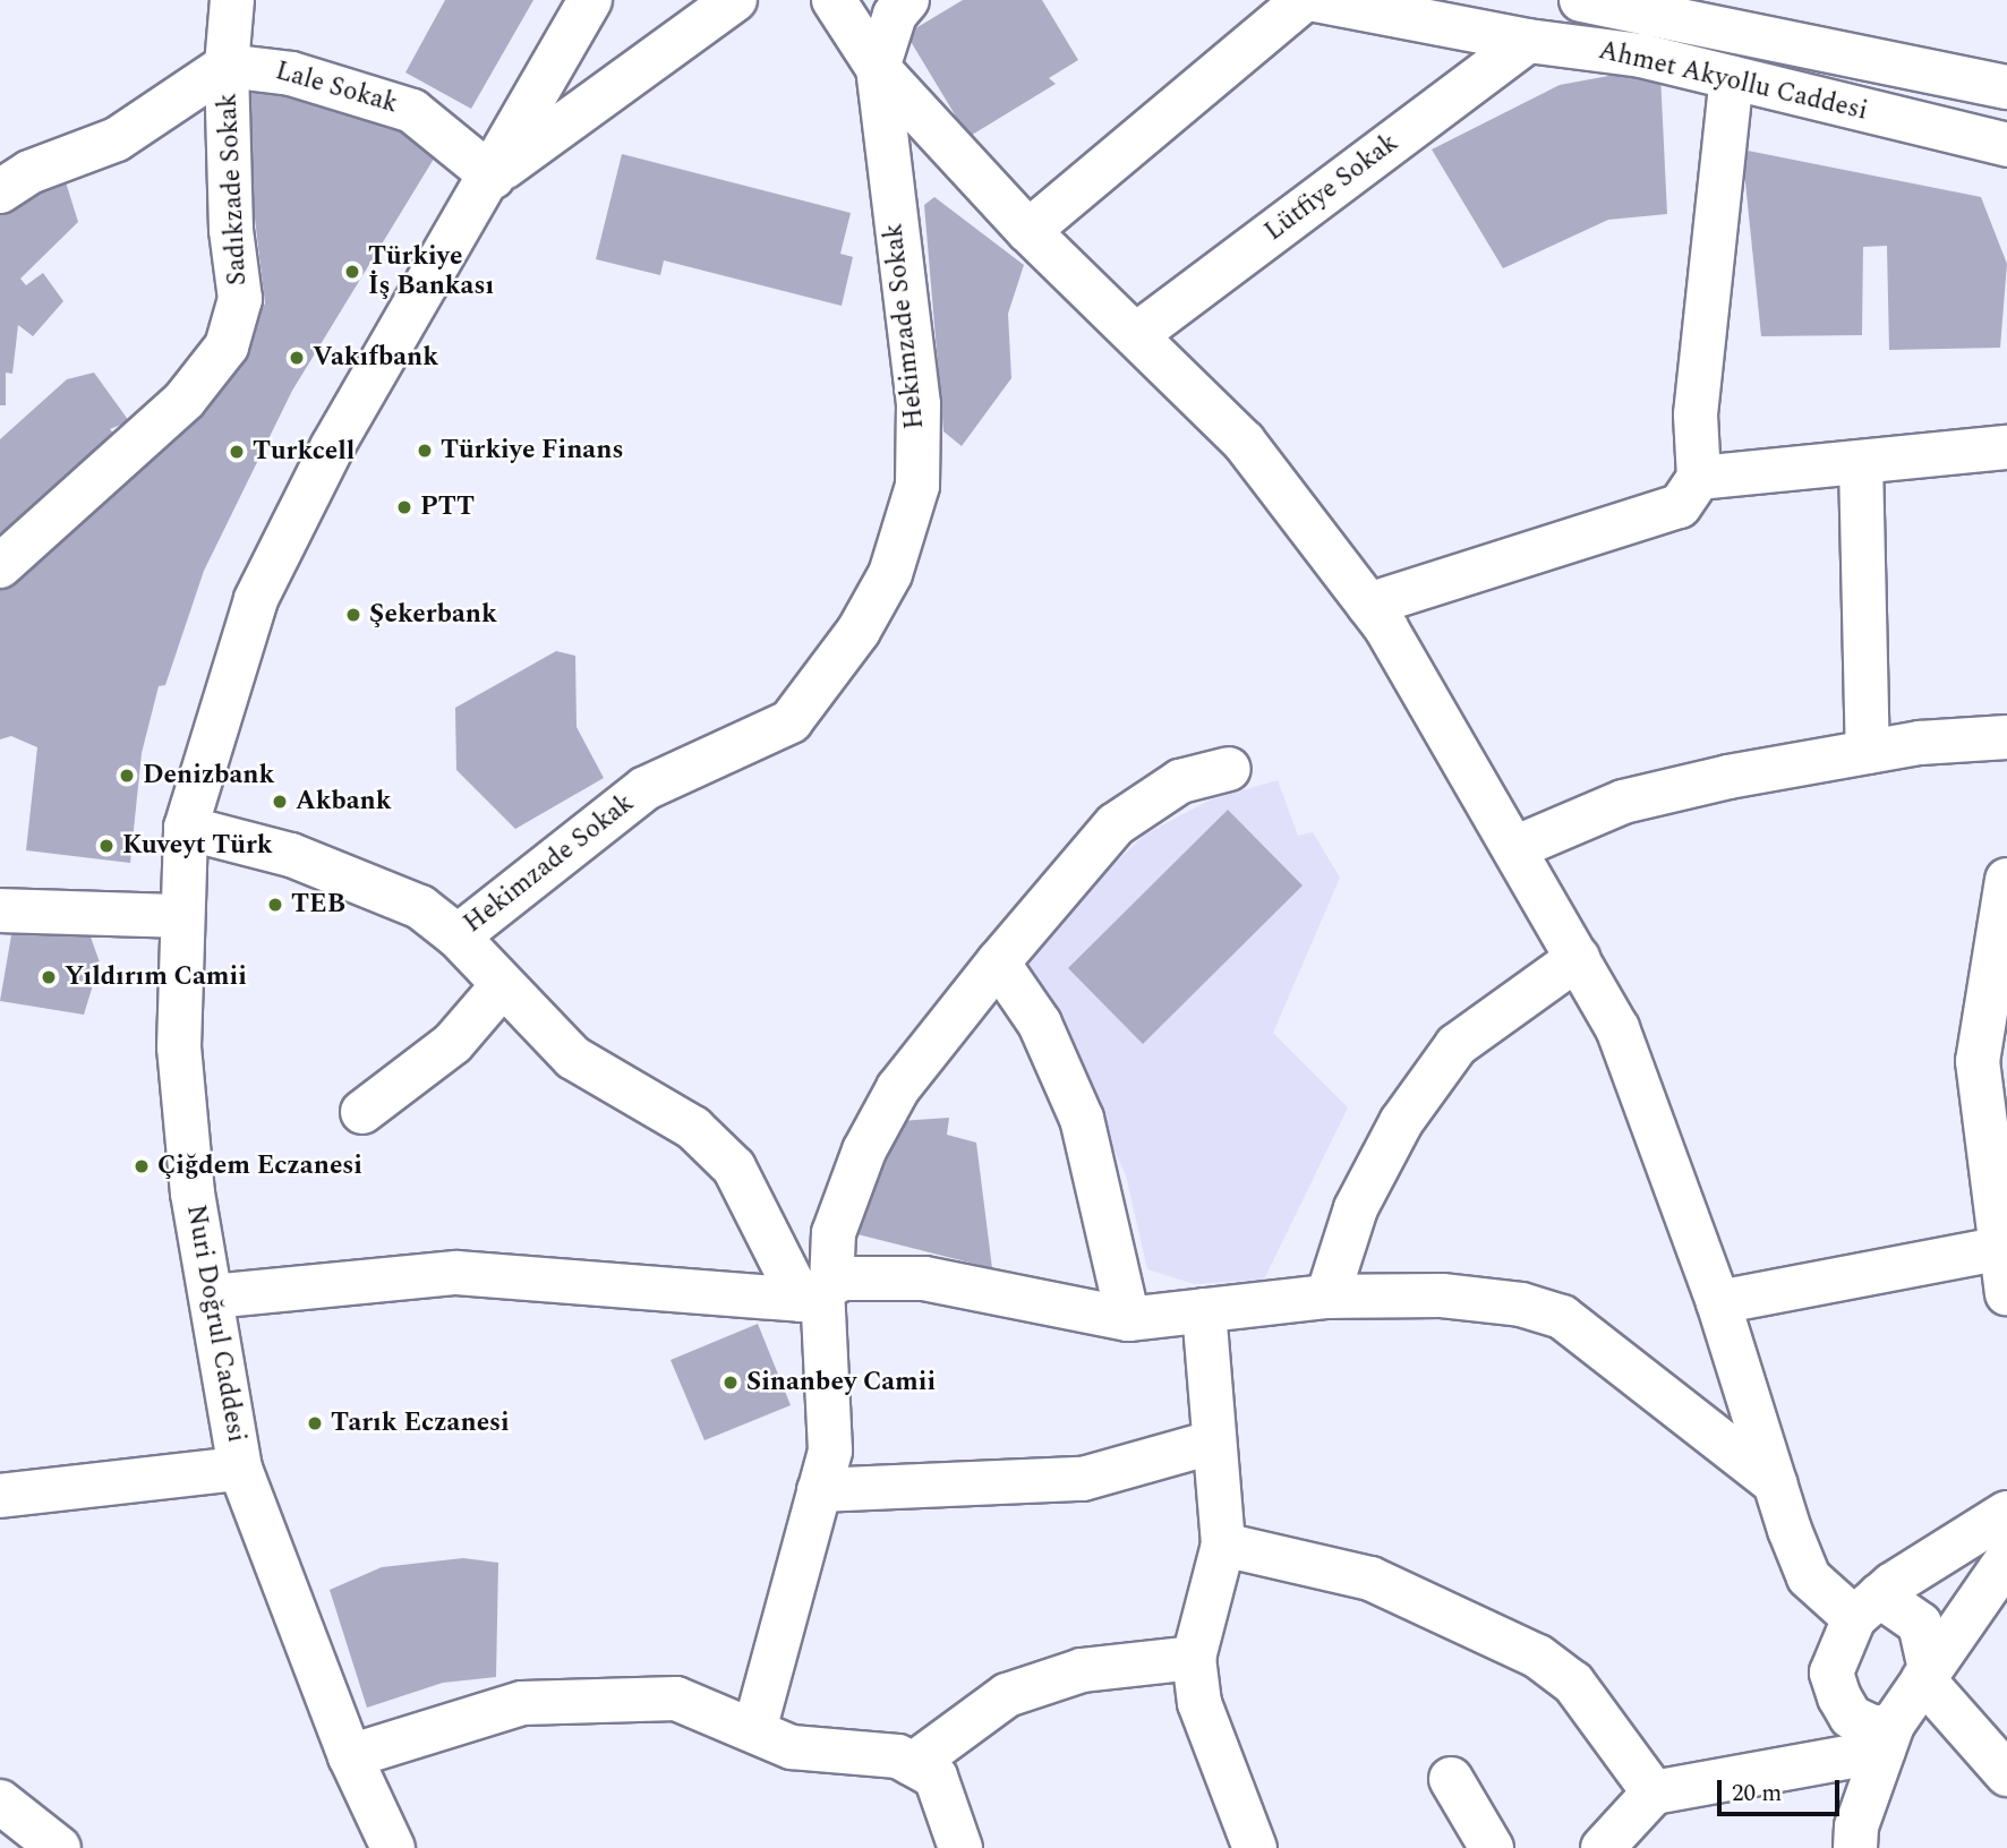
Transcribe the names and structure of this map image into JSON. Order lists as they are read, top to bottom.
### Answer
{
  "streets": {
    "street": [
      "Ahmet Akyollu Caddesi",
      "Lale Sokak",
      "Lütfiye Sokak",
      "Sadıkzade Sokak",
      "Hekimzade Sokak",
      "Nuri Doğrul Caddesi"
    ]
  },
  "crossings": [
    ["Ahmet Akyollu Caddesi", "Lütfiye Sokak"],
    ["Lale Sokak", "Sadıkzade Sokak"],
    ["Lale Sokak", "Nuri Doğrul Caddesi"]
  ],
  "places": [
    "Türkiye İş Bankası",
    "Vakıfbank",
    "Türkiye Finans",
    "Turkcell",
    "PTT",
    "Şekerbank",
    "Denizbank",
    "Akbank",
    "Kuveyt Türk",
    "TEB",
    "Yıldırım Camii",
    "Çiğdem Eczanesi",
    "Sinanbey Camii",
    "Tarık Eczanesi"
  ],
  "scale_bar": "20 m"
}
